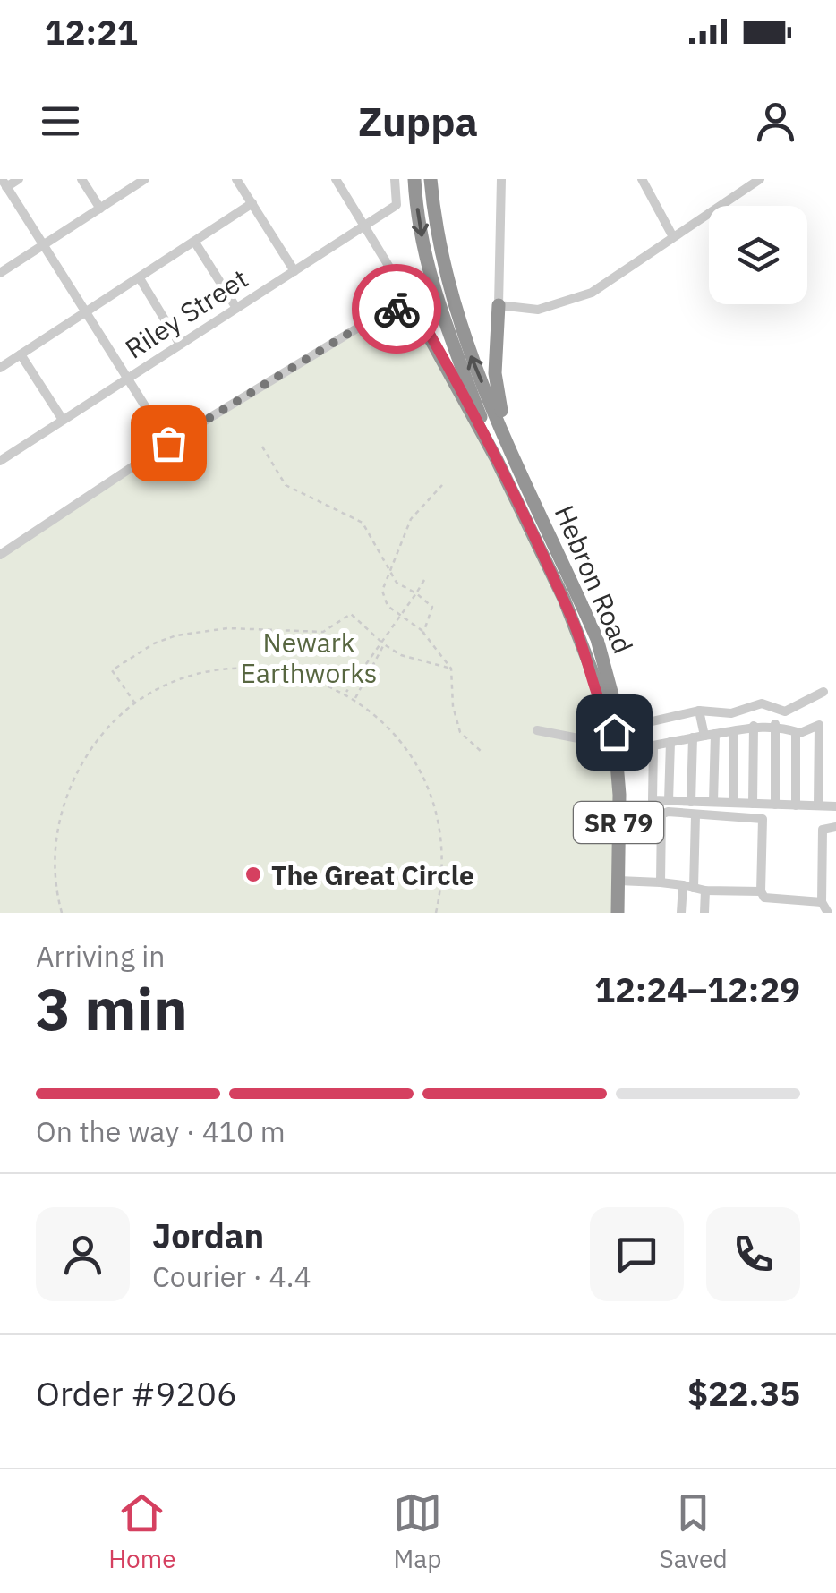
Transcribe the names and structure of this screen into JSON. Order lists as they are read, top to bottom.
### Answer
{
  "streets": {
    "highway": ["Hebron Road", "SR 79"],
    "street": ["Riley Street"]
  },
  "crossings": [
    ["Hebron Road", "SR 79"]
  ],
  "parks": ["Newark Earthworks"],
  "places": ["The Great Circle"],
  "page": {
    "status": "12:21",
    "header": "Zuppa",
    "heading": ["3 min", "Arriving in", "12:24–12:29"],
    "panel": [
      "Jordan",
      "Courier · 4.4",
      "Order #9206",
      "$22.35"
    ],
    "bar": "On the way · 410 m",
    "tabs": ["Home", "Map", "Saved"]
  }
}
